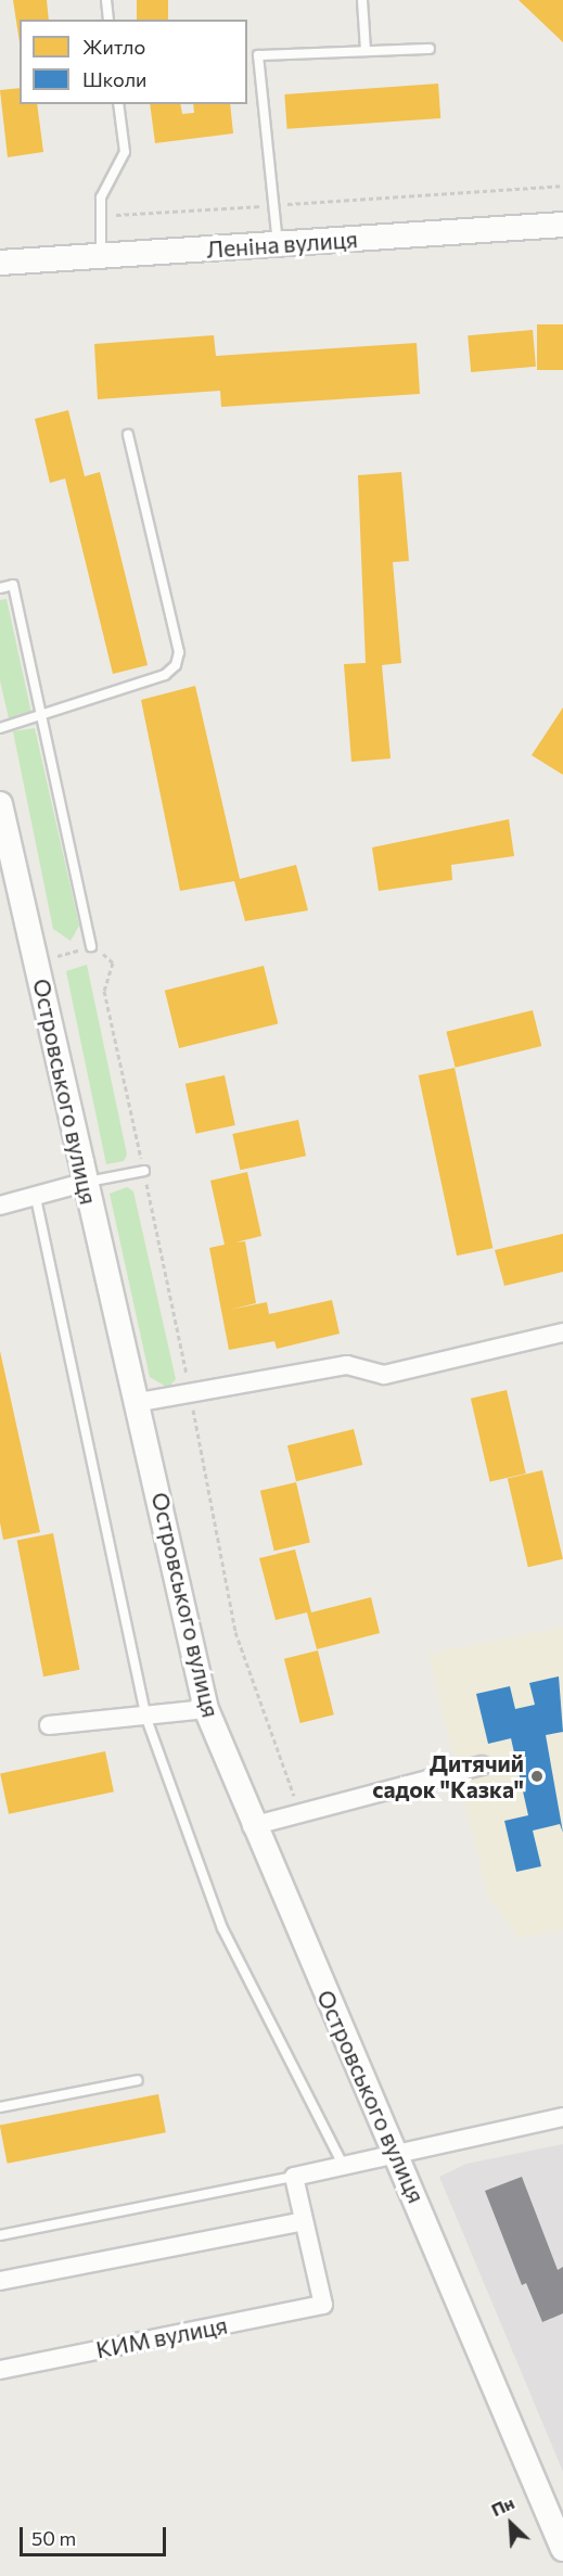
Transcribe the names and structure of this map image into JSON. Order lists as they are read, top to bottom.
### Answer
{
  "streets": {
    "main road": ["Леніна вулиця", "Островського вулиця"],
    "street": ["КИМ вулиця"]
  },
  "places": ["Дитячий садок \"Казка\""],
  "legend": ["Житло", "Школи"],
  "scale_bar": "50 m",
  "north": "top left"
}
